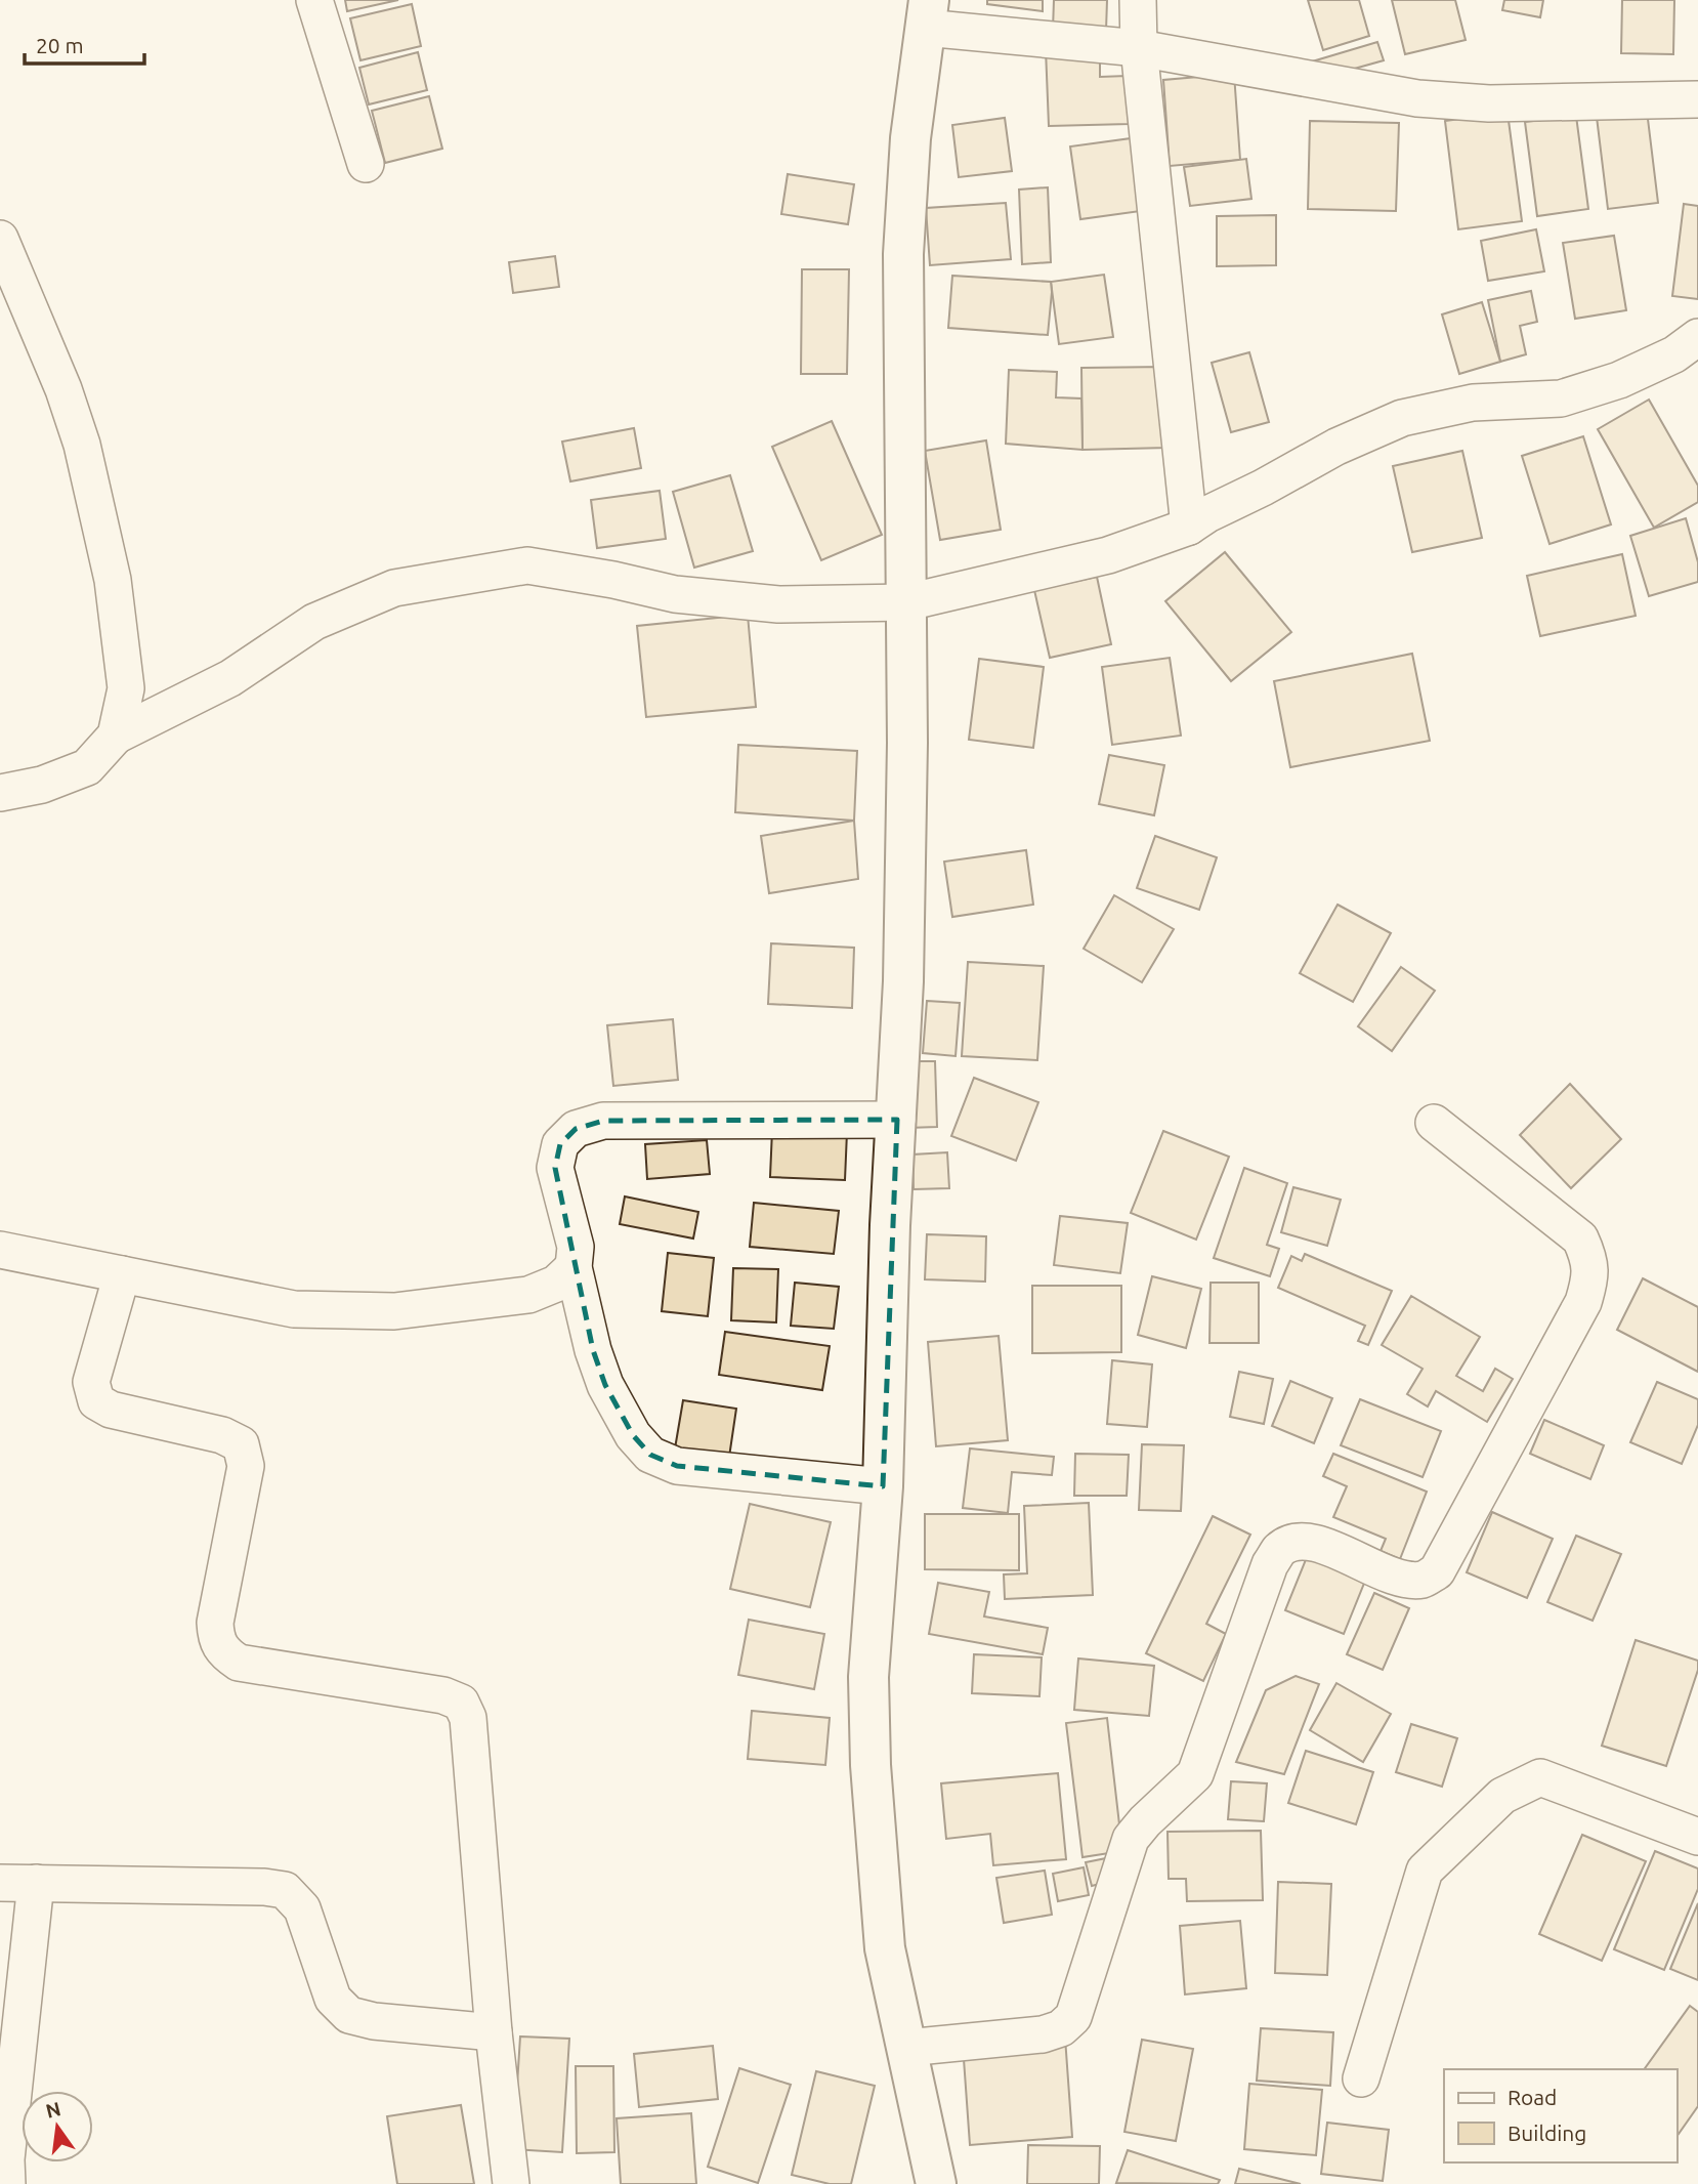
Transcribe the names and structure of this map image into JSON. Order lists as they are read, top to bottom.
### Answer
{
  "legend": ["Road", "Building"],
  "scale_bar": "20 m",
  "north": "top"
}
